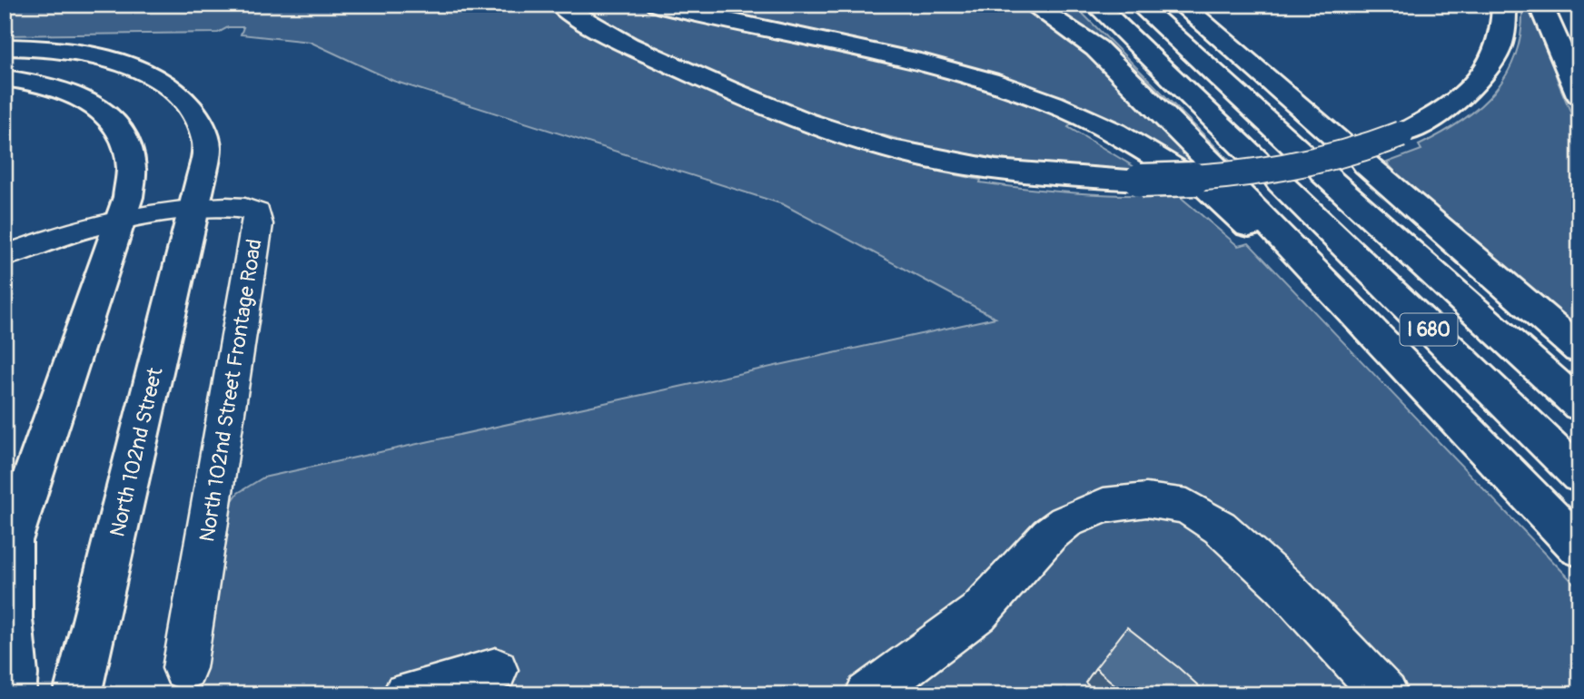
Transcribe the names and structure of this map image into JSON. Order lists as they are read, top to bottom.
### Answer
{
  "streets": {
    "main road": ["I 680", "North 102nd Street"],
    "street": ["North 102nd Street Frontage Road"]
  },
  "crossings": [
    ["North 102nd Street Frontage Road", "North 102nd Street"]
  ]
}
